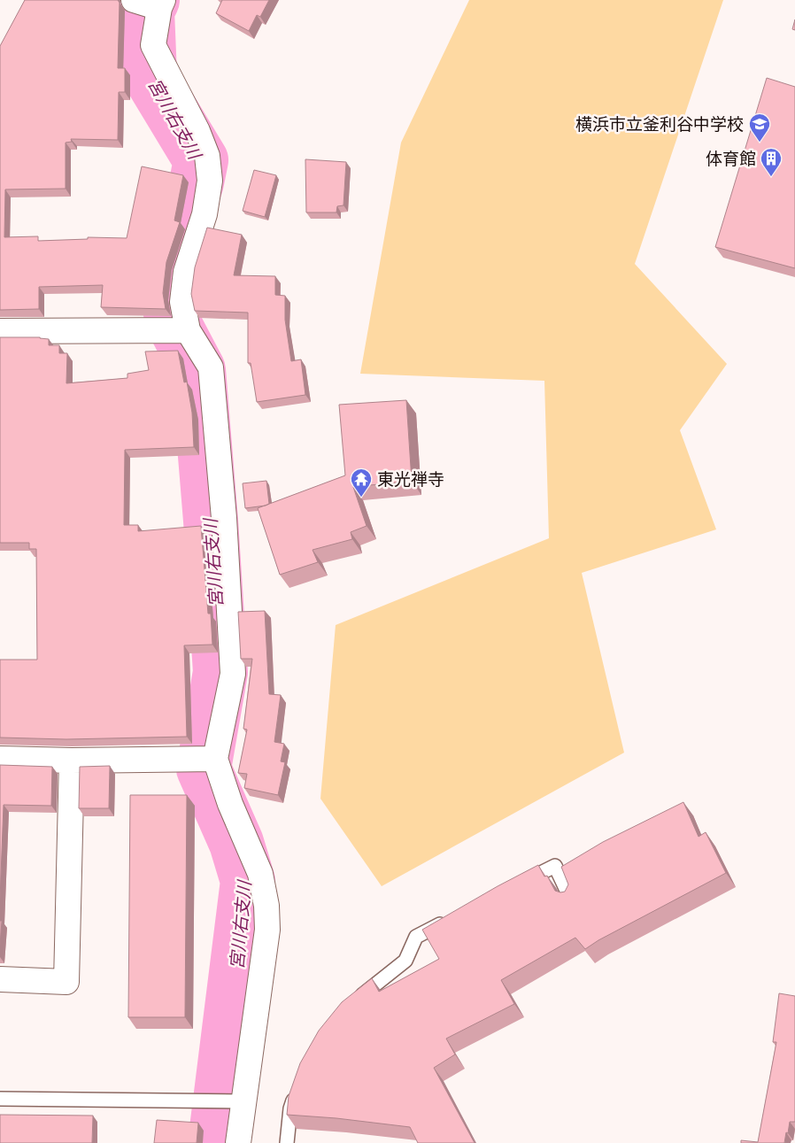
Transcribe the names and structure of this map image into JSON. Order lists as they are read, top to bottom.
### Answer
{
  "water": ["宮川右支川"],
  "places": {
    "school or university": ["横浜市立釜利谷中学校"],
    "building": ["体育館"],
    "temple": ["東光禅寺"]
  }
}
